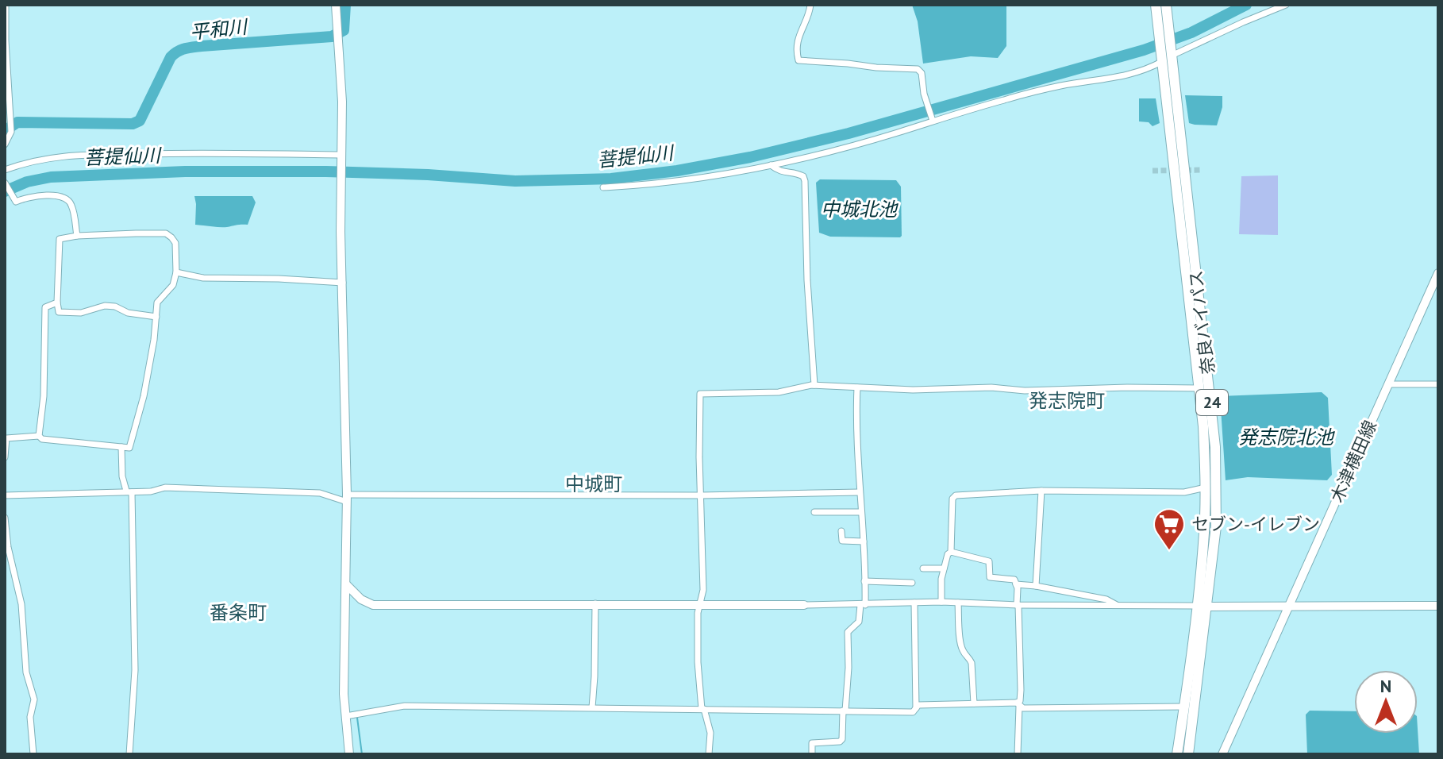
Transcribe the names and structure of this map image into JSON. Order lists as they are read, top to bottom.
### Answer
{
  "streets": {
    "highway": ["奈良バイパス", "24"],
    "street": ["木津横田線"]
  },
  "districts": ["発志院町", "中城町", "番条町"],
  "water": [
    "平和川",
    "菩提仙川",
    "中城北池",
    "発志院北池"
  ],
  "places": {
    "supermarket": ["セブン-イレブン"]
  },
  "north": "top"
}
